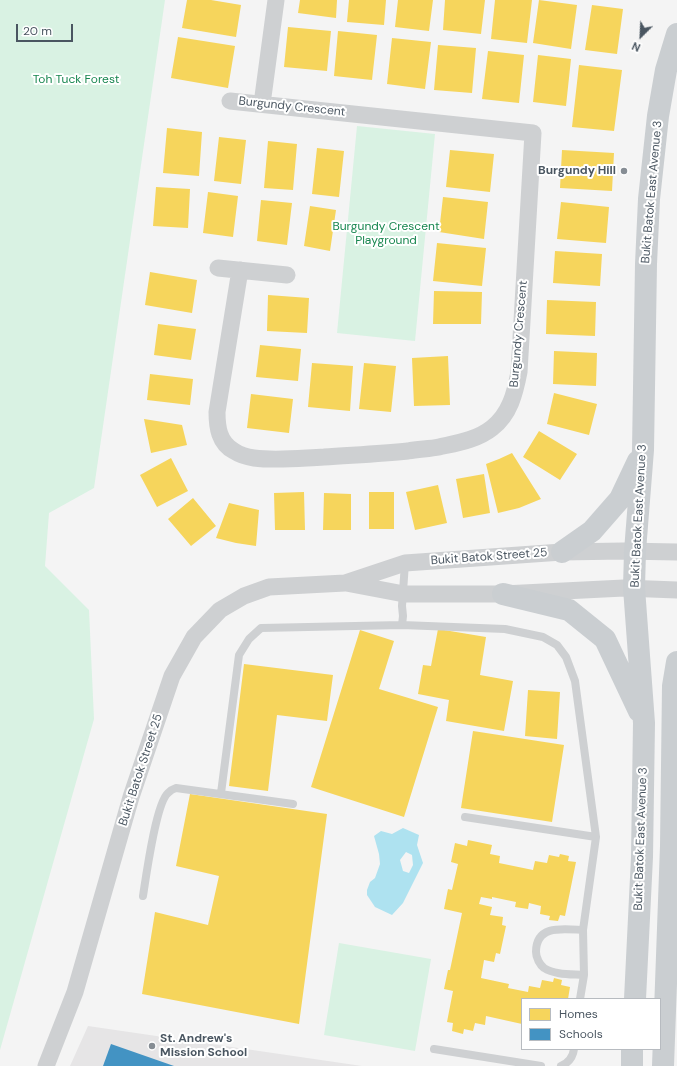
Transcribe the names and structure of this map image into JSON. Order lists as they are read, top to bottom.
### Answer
{
  "streets": {
    "main road": ["Bukit Batok East Avenue 3"],
    "street": ["Burgundy Crescent", "Bukit Batok Street 25"]
  },
  "crossings": [
    ["Bukit Batok East Avenue 3", "Bukit Batok Street 25"]
  ],
  "parks": ["Toh Tuck Forest", "Burgundy Crescent Playground"],
  "places": ["Burgundy Hill", "St. Andrew's Mission School"],
  "legend": ["Homes", "Schools"],
  "scale_bar": "20 m",
  "north": "bottom left"
}
